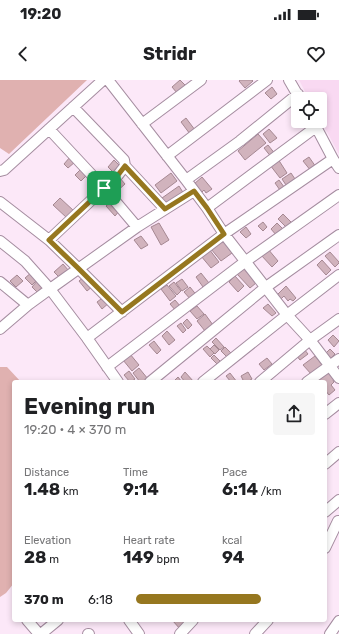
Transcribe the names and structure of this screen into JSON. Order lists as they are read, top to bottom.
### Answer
{
  "page": {
    "status": "19:20",
    "header": "Stridr",
    "heading": ["Evening run", "19:20 · 4 × 370 m"],
    "stats": [
      ["Distance", "1.48 km"],
      ["Time", "9:14"],
      ["Pace", "6:14 /km"],
      ["Elevation", "28 m"],
      ["Heart rate", "149 bpm"],
      ["kcal", "94"]
    ],
    "list": [
      {
        "name": "370 m",
        "note": "6:18"
      }
    ]
  }
}
